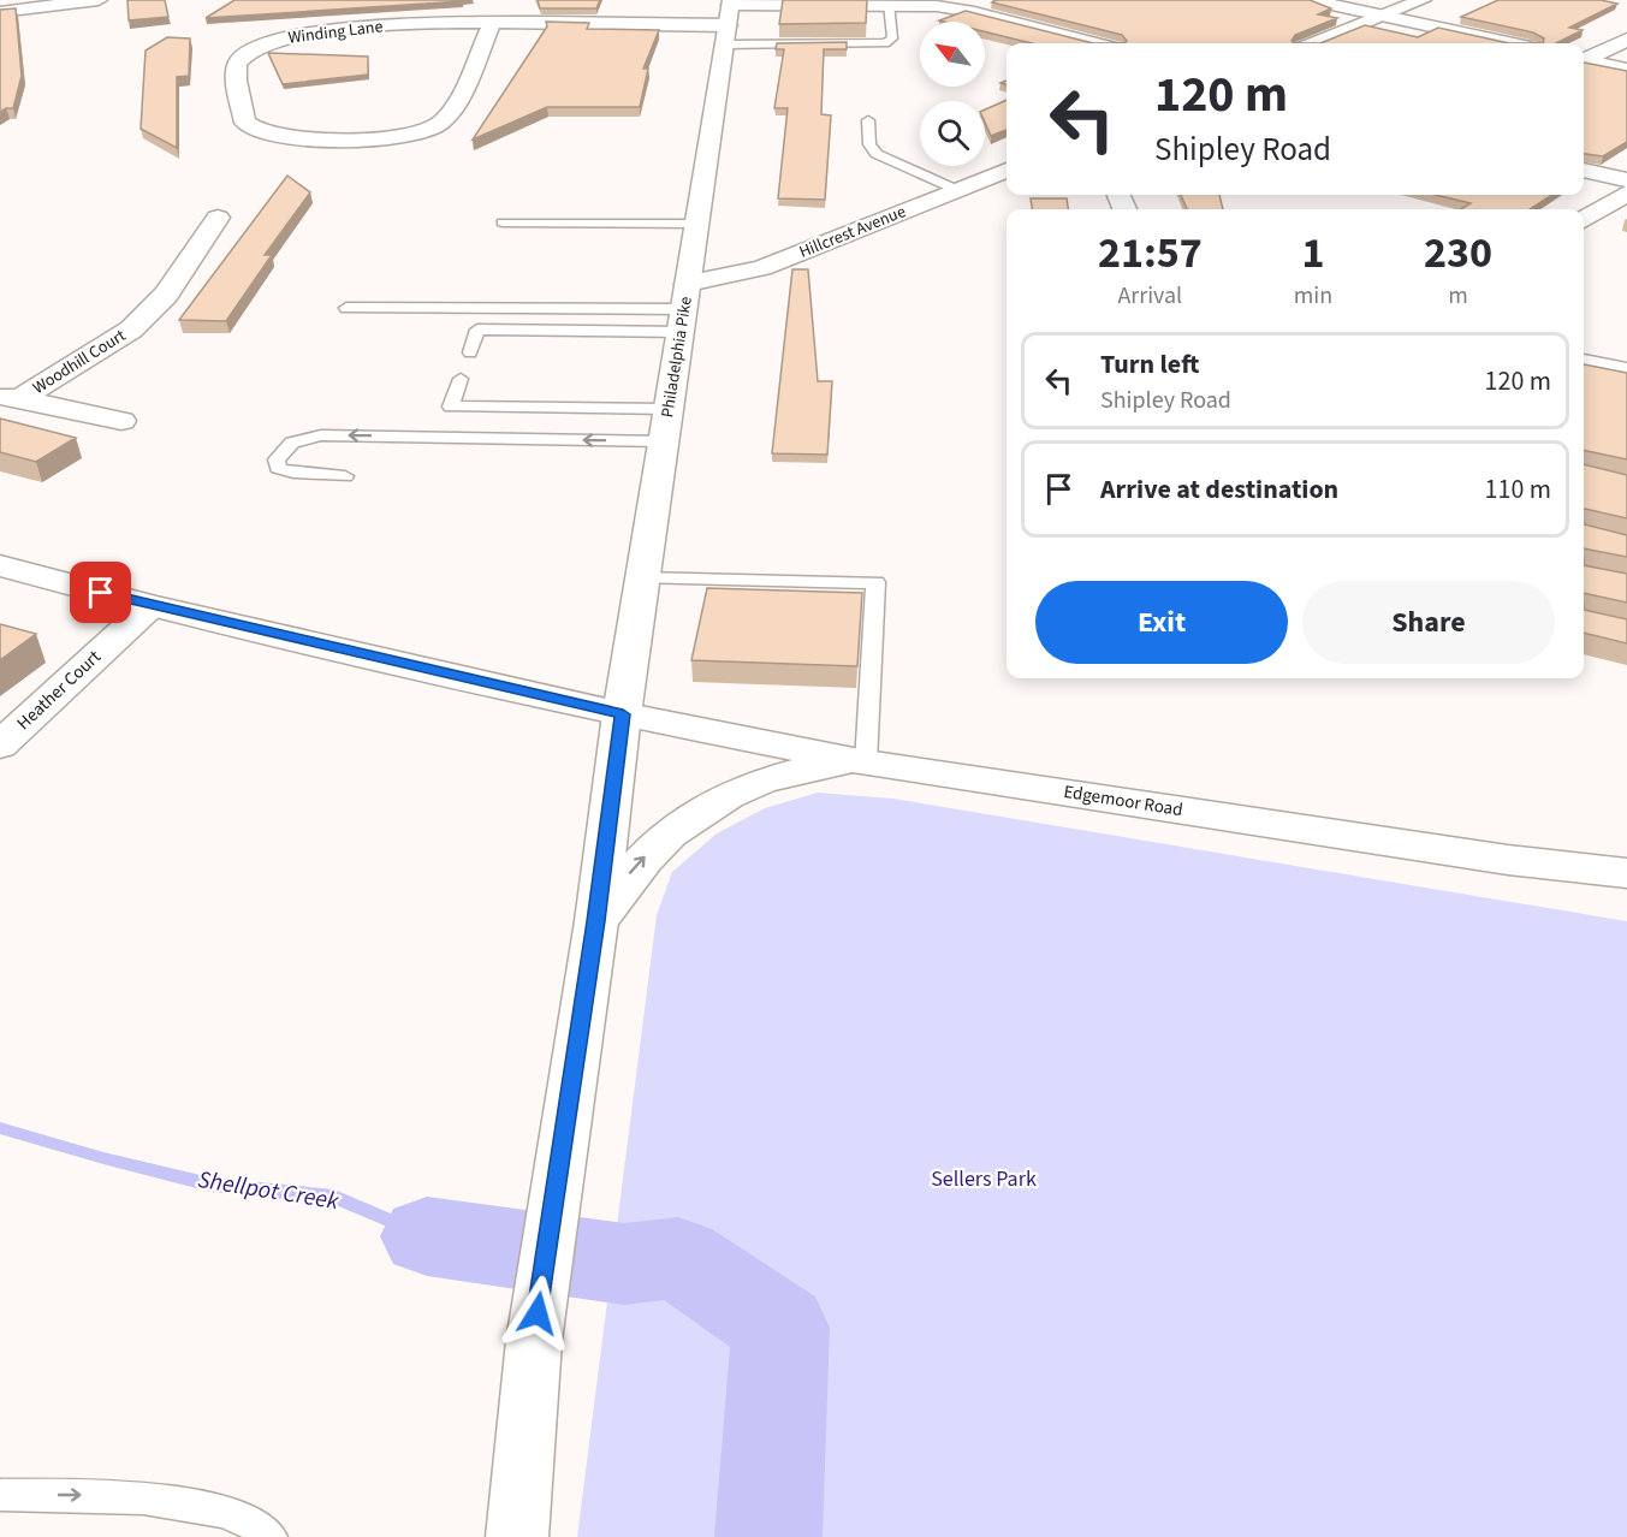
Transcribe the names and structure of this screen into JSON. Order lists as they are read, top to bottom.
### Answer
{
  "streets": {
    "street": [
      "Winding Lane",
      "Hillcrest Avenue",
      "Philadelphia Pike",
      "Woodhill Court",
      "Heather Court",
      "Edgemoor Road"
    ]
  },
  "crossings": [
    ["Winding Lane", "Philadelphia Pike"],
    ["Hillcrest Avenue", "Philadelphia Pike"],
    ["Philadelphia Pike", "Edgemoor Road"],
    ["Heather Court", "Edgemoor Road"]
  ],
  "water": ["Shellpot Creek"],
  "parks": ["Sellers Park"],
  "north": "top left",
  "page": {
    "turn": ["120 m", "Shipley Road"],
    "eta": [
      "21:57",
      "Arrival",
      "1",
      "min",
      "230",
      "m"
    ],
    "list": [
      {
        "name": "Turn left",
        "note": "Shipley Road",
        "value": "120 m"
      },
      {
        "name": "Arrive at destination",
        "value": "110 m"
      }
    ],
    "buttons": ["Exit", "Share"]
  }
}
